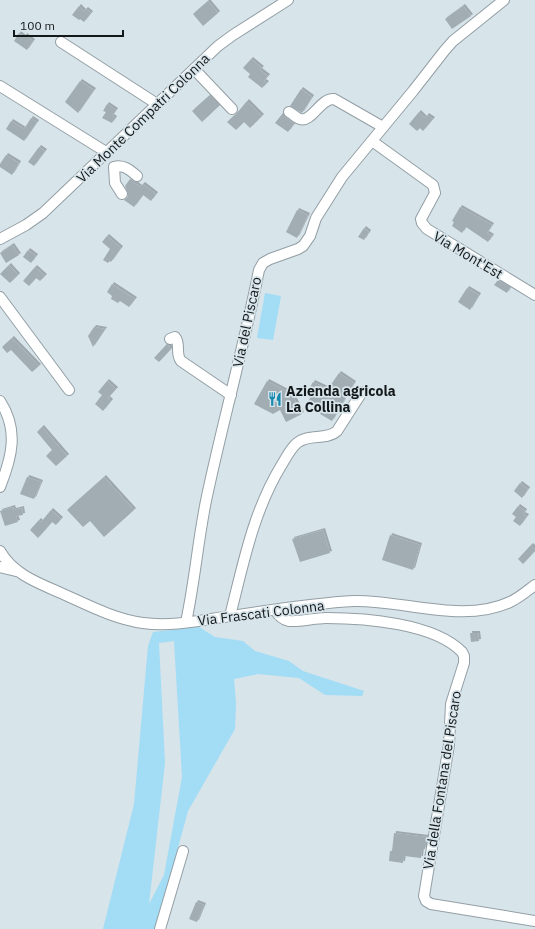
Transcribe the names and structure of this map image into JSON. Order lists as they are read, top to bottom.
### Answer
{
  "streets": {
    "street": [
      "Via Monte Compatri Colonna",
      "Via Mont'Est",
      "Via del Piscaro",
      "Via Frascati Colonna",
      "Via della Fontana del Piscaro"
    ]
  },
  "crossings": [
    ["Via Mont'Est", "Via del Piscaro"],
    ["Via del Piscaro", "Via Frascati Colonna"],
    ["Via Frascati Colonna", "Via della Fontana del Piscaro"]
  ],
  "places": {
    "restaurant": ["Azienda agricola La Collina"]
  },
  "scale_bar": "100 m"
}
